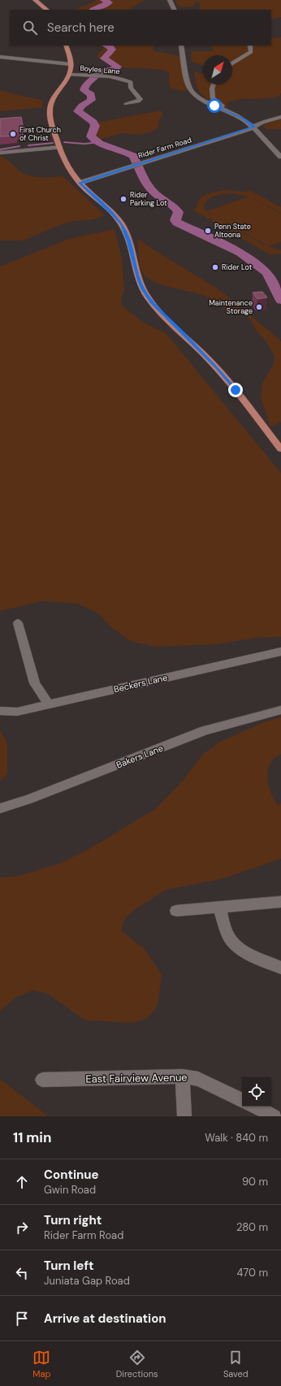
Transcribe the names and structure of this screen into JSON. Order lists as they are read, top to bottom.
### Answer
{
  "streets": {
    "street": [
      "Boyles Lane",
      "Rider Farm Road",
      "Beckers Lane",
      "Bakers Lane",
      "East Fairview Avenue"
    ]
  },
  "places": [
    "First Church of Christ",
    "Rider Parking Lot",
    "Penn State Altoona",
    "Rider Lot",
    "Maintenance Storage"
  ],
  "north": "top right",
  "page": {
    "search": "Search here",
    "heading": ["11 min", "Walk · 840 m"],
    "list": [
      ["Continue", "Gwin Road", "90 m"],
      ["Turn right", "Rider Farm Road", "280 m"],
      ["Turn left", "Juniata Gap Road", "470 m"],
      "Arrive at destination"
    ],
    "nav": ["Map", "Directions", "Saved"]
  }
}
